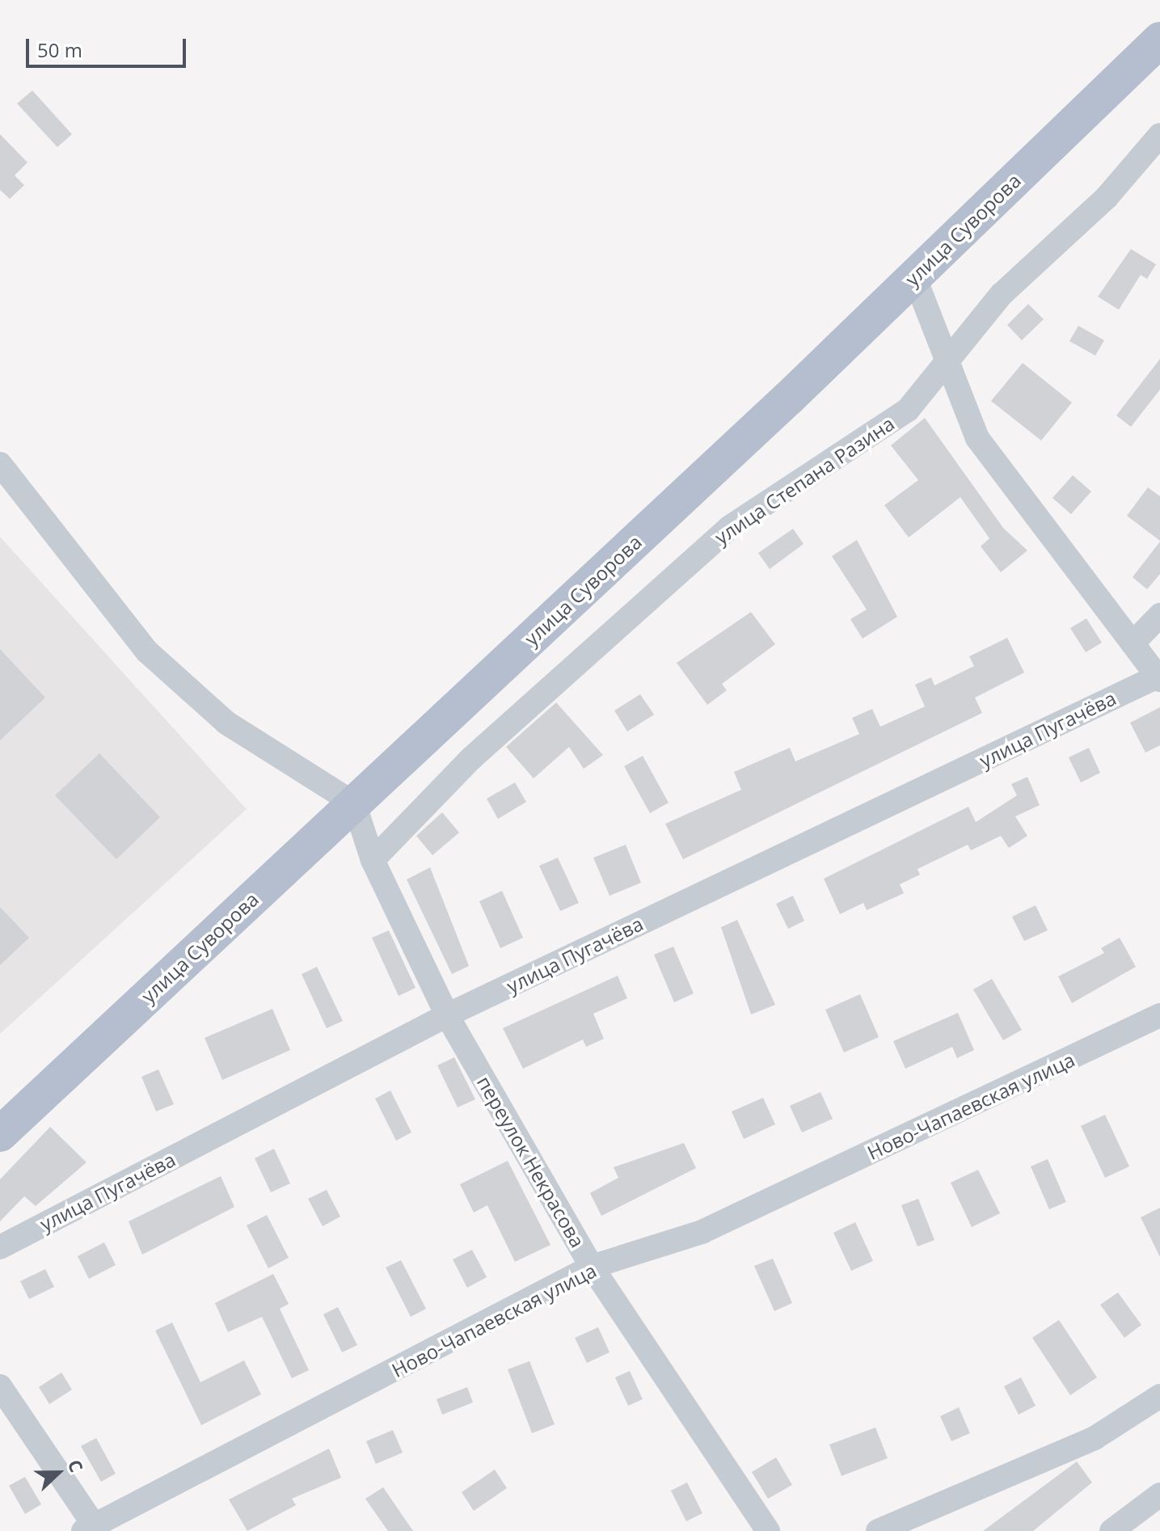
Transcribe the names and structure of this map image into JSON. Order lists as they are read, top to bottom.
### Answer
{
  "streets": {
    "main road": ["улица Суворова"],
    "street": [
      "улица Степана Разина",
      "улица Пугачёва",
      "Ново-Чапаевская улица",
      "переулок Некрасова"
    ]
  },
  "crossings": [
    ["улица Суворова", "переулок Некрасова"],
    ["улица Степана Разина", "переулок Некрасова"],
    ["улица Пугачёва", "переулок Некрасова"],
    ["Ново-Чапаевская улица", "переулок Некрасова"]
  ],
  "scale_bar": "50 m",
  "north": "right"
}
